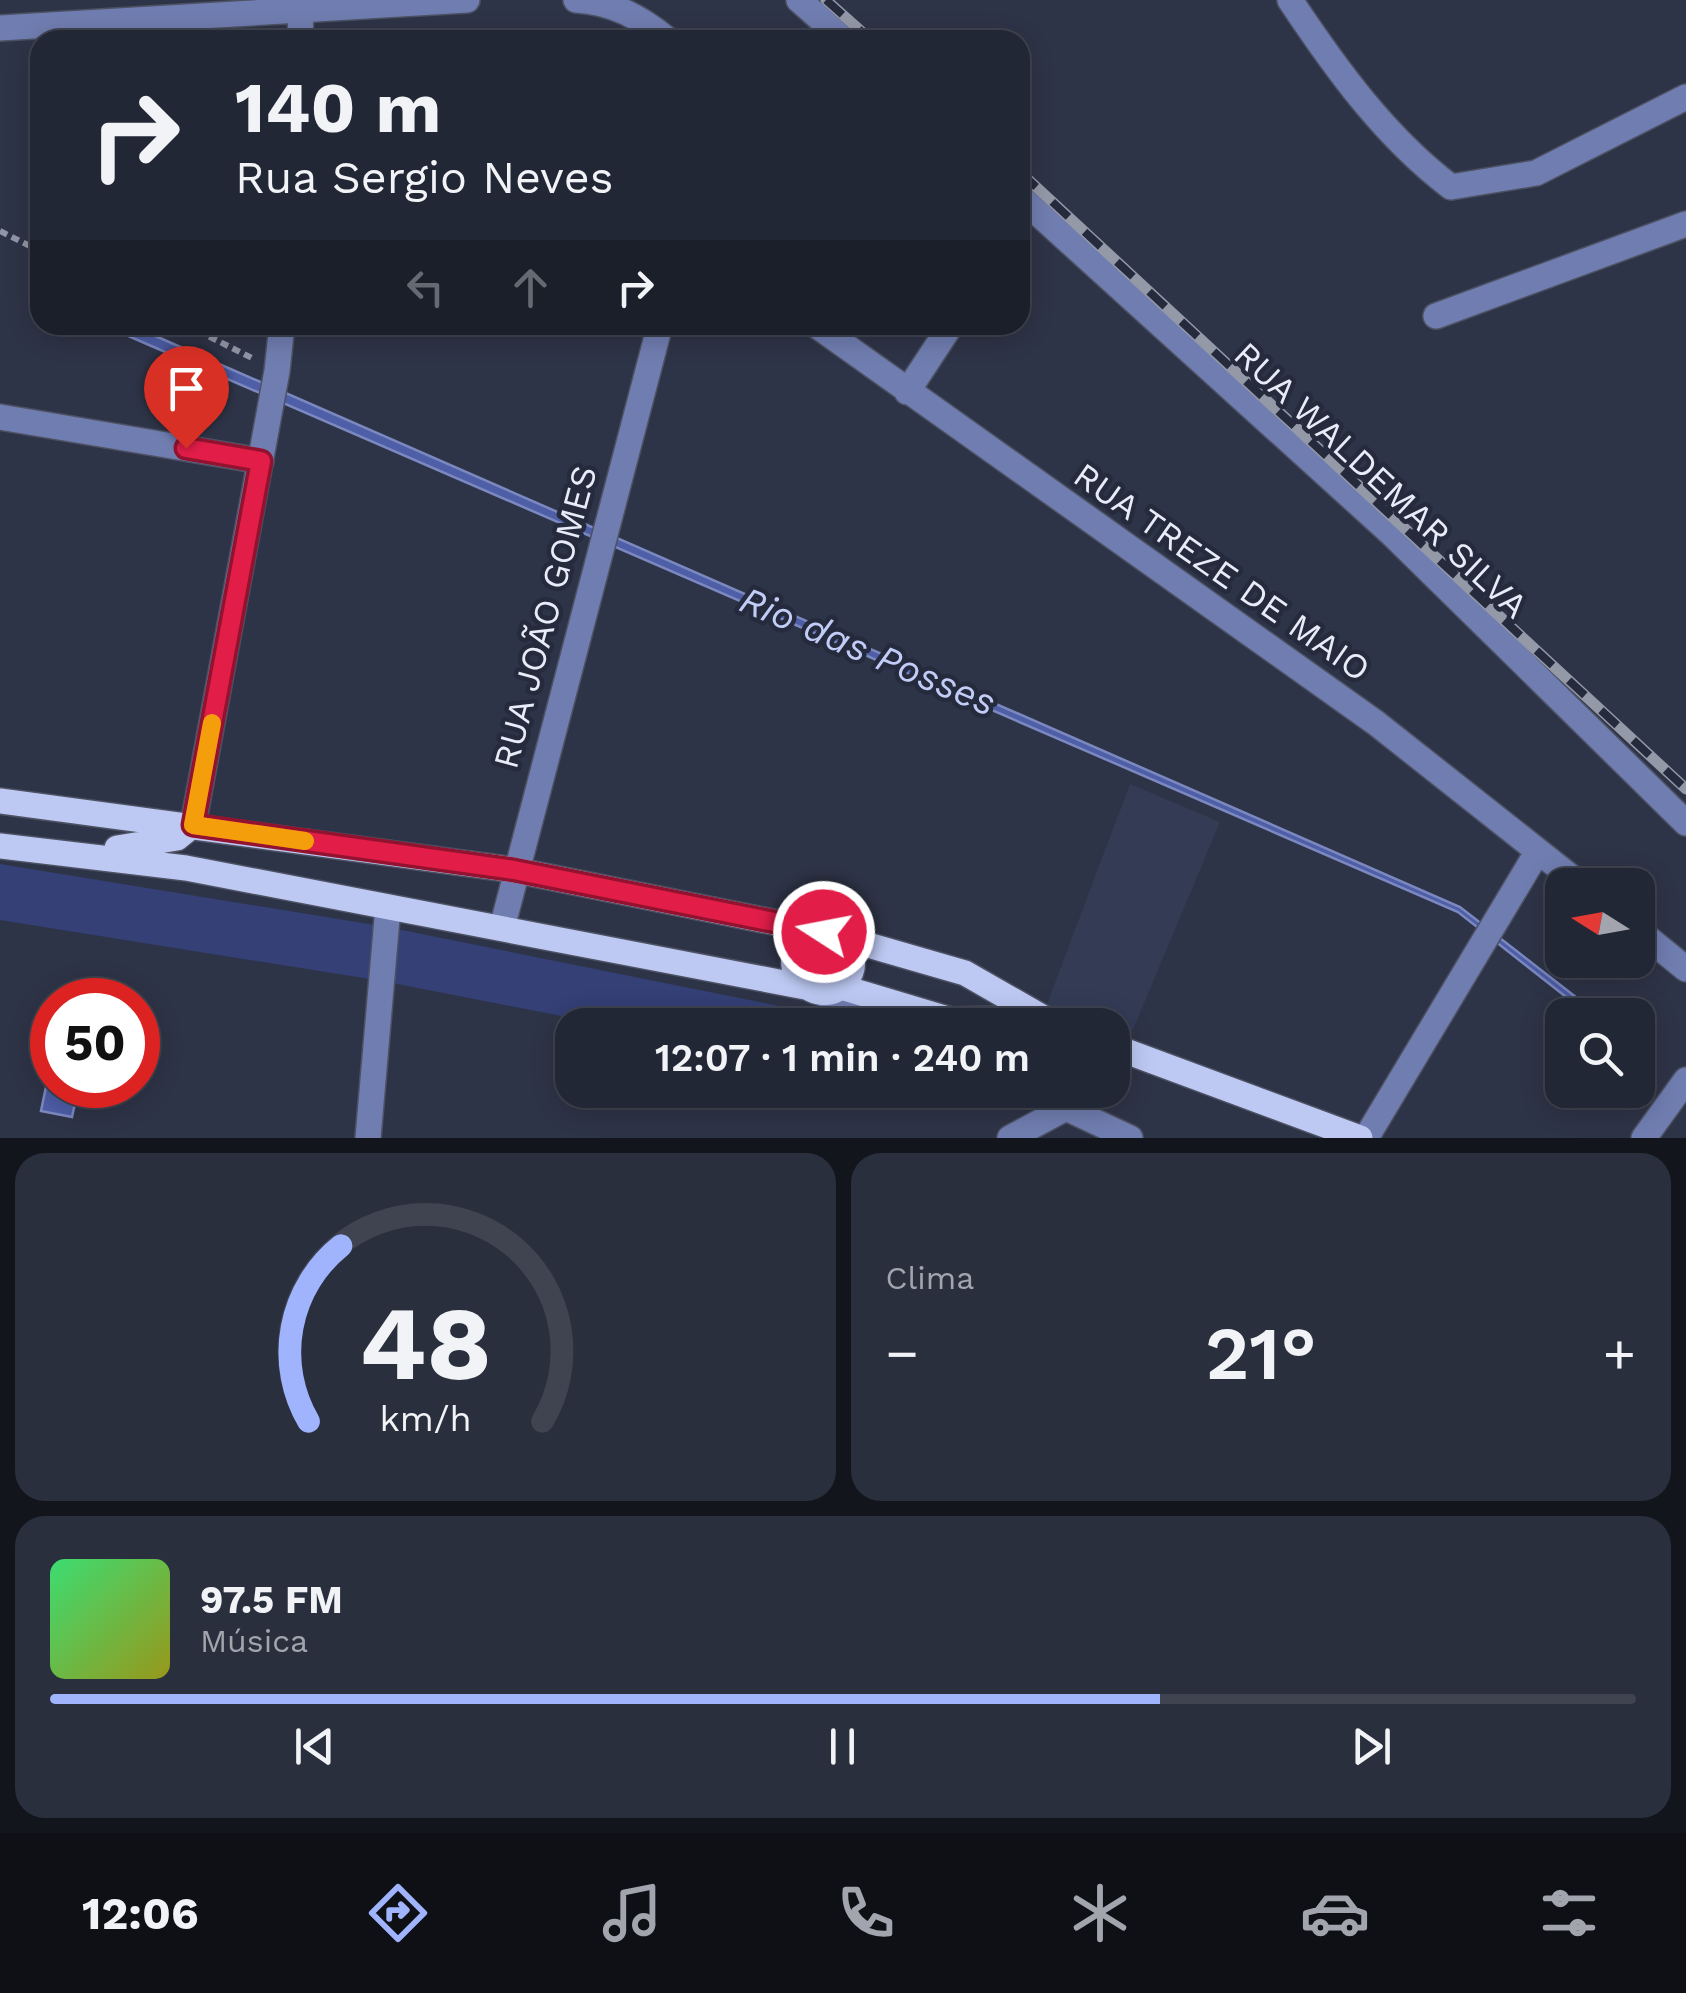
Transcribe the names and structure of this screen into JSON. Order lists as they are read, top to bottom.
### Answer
{
  "streets": {
    "street": ["RUA WALDEMAR SILVA", "RUA TREZE DE MAIO", "RUA JOÃO GOMES"]
  },
  "water": ["Rio das Posses"],
  "north": "left",
  "page": {
    "turn": ["140 m", "Rua Sergio Neves"],
    "limit": "50",
    "trip": "12:07 · 1 min · 240 m",
    "tile": "Clima",
    "heat": ["−", "21°", "+"],
    "song": ["97.5 FM", "Música"],
    "tabs": "12:06",
    "gauge": ["48", "km/h"]
  }
}
